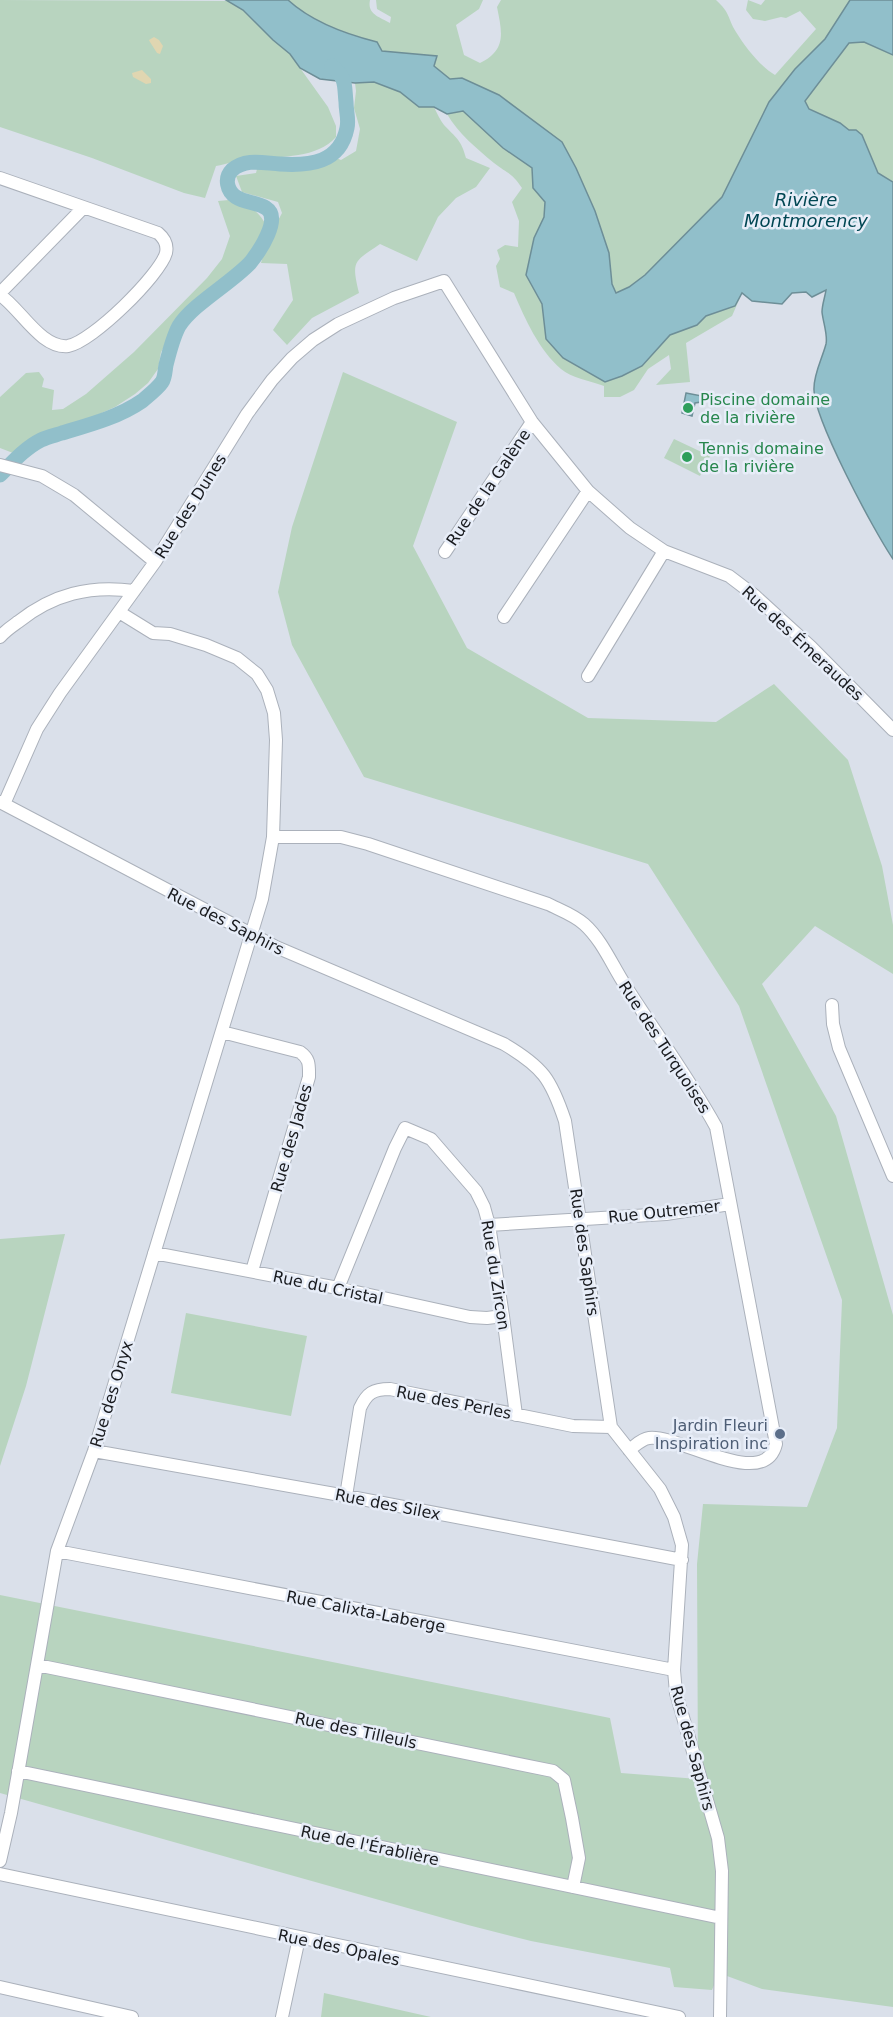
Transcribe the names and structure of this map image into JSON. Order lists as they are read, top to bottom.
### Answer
{
  "streets": {
    "street": [
      "Rue de la Galène",
      "Rue des Dunes",
      "Rue des Émeraudes",
      "Rue des Saphirs",
      "Rue des Turquoises",
      "Rue des Jades",
      "Rue Outremer",
      "Rue du Zircon",
      "Rue du Cristal",
      "Rue des Onyx",
      "Rue des Perles",
      "Rue des Silex",
      "Rue Calixta-Laberge",
      "Rue des Tilleuls",
      "Rue de l'Érablière",
      "Rue des Opales"
    ]
  },
  "crossings": [
    ["Rue de la Galène", "Rue des Émeraudes"],
    ["Rue des Dunes", "Rue des Émeraudes"],
    ["Rue des Dunes", "Rue des Saphirs"],
    ["Rue des Dunes", "Rue des Onyx"],
    ["Rue des Saphirs", "Rue des Turquoises"],
    ["Rue des Saphirs", "Rue Outremer"],
    ["Rue des Saphirs", "Rue des Onyx"],
    ["Rue des Saphirs", "Rue des Perles"],
    ["Rue des Saphirs", "Rue des Silex"],
    ["Rue des Saphirs", "Rue Calixta-Laberge"],
    ["Rue des Saphirs", "Rue de l'Érablière"],
    ["Rue des Turquoises", "Rue Outremer"],
    ["Rue des Turquoises", "Rue des Onyx"],
    ["Rue des Jades", "Rue du Cristal"],
    ["Rue des Jades", "Rue des Onyx"],
    ["Rue Outremer", "Rue du Zircon"],
    ["Rue du Zircon", "Rue du Cristal"],
    ["Rue du Zircon", "Rue des Perles"],
    ["Rue du Cristal", "Rue des Onyx"],
    ["Rue des Onyx", "Rue des Silex"],
    ["Rue des Onyx", "Rue Calixta-Laberge"],
    ["Rue des Onyx", "Rue des Tilleuls"],
    ["Rue des Onyx", "Rue de l'Érablière"],
    ["Rue des Perles", "Rue des Silex"],
    ["Rue des Tilleuls", "Rue de l'Érablière"]
  ],
  "water": ["Rivière Montmorency"],
  "places": ["Piscine domaine de la rivière", "Tennis domaine de la rivière", "Jardin Fleuri Inspiration inc"]
}
